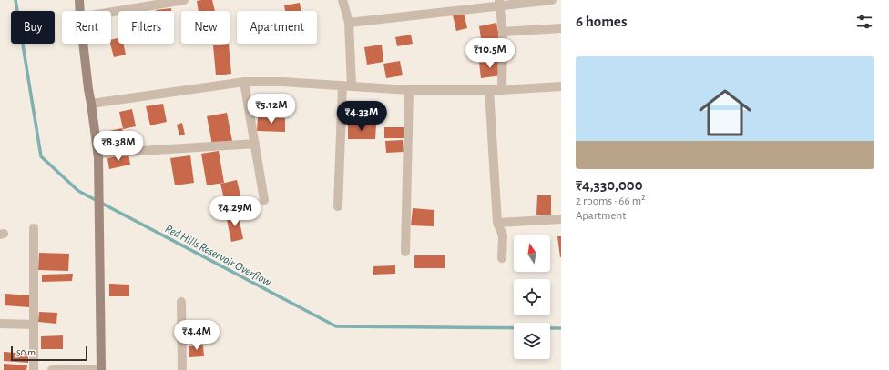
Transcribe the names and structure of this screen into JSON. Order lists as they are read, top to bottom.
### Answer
{
  "water": ["Red Hills Reservoir Overflow"],
  "scale_bar": "50 m",
  "north": "top",
  "page": {
    "heading": "6 homes",
    "chip": [
      "Buy",
      "Rent",
      "Filters",
      "New",
      "Apartment"
    ],
    "price": [
      "₹10.5M",
      "₹5.12M",
      "₹4.33M",
      "₹8.38M",
      "₹4.29M",
      "₹4.4M"
    ],
    "list": [
      {
        "name": "₹4,330,000",
        "note": "2 rooms · 66 m² · Apartment"
      }
    ],
    "scale": "50 m"
  }
}
